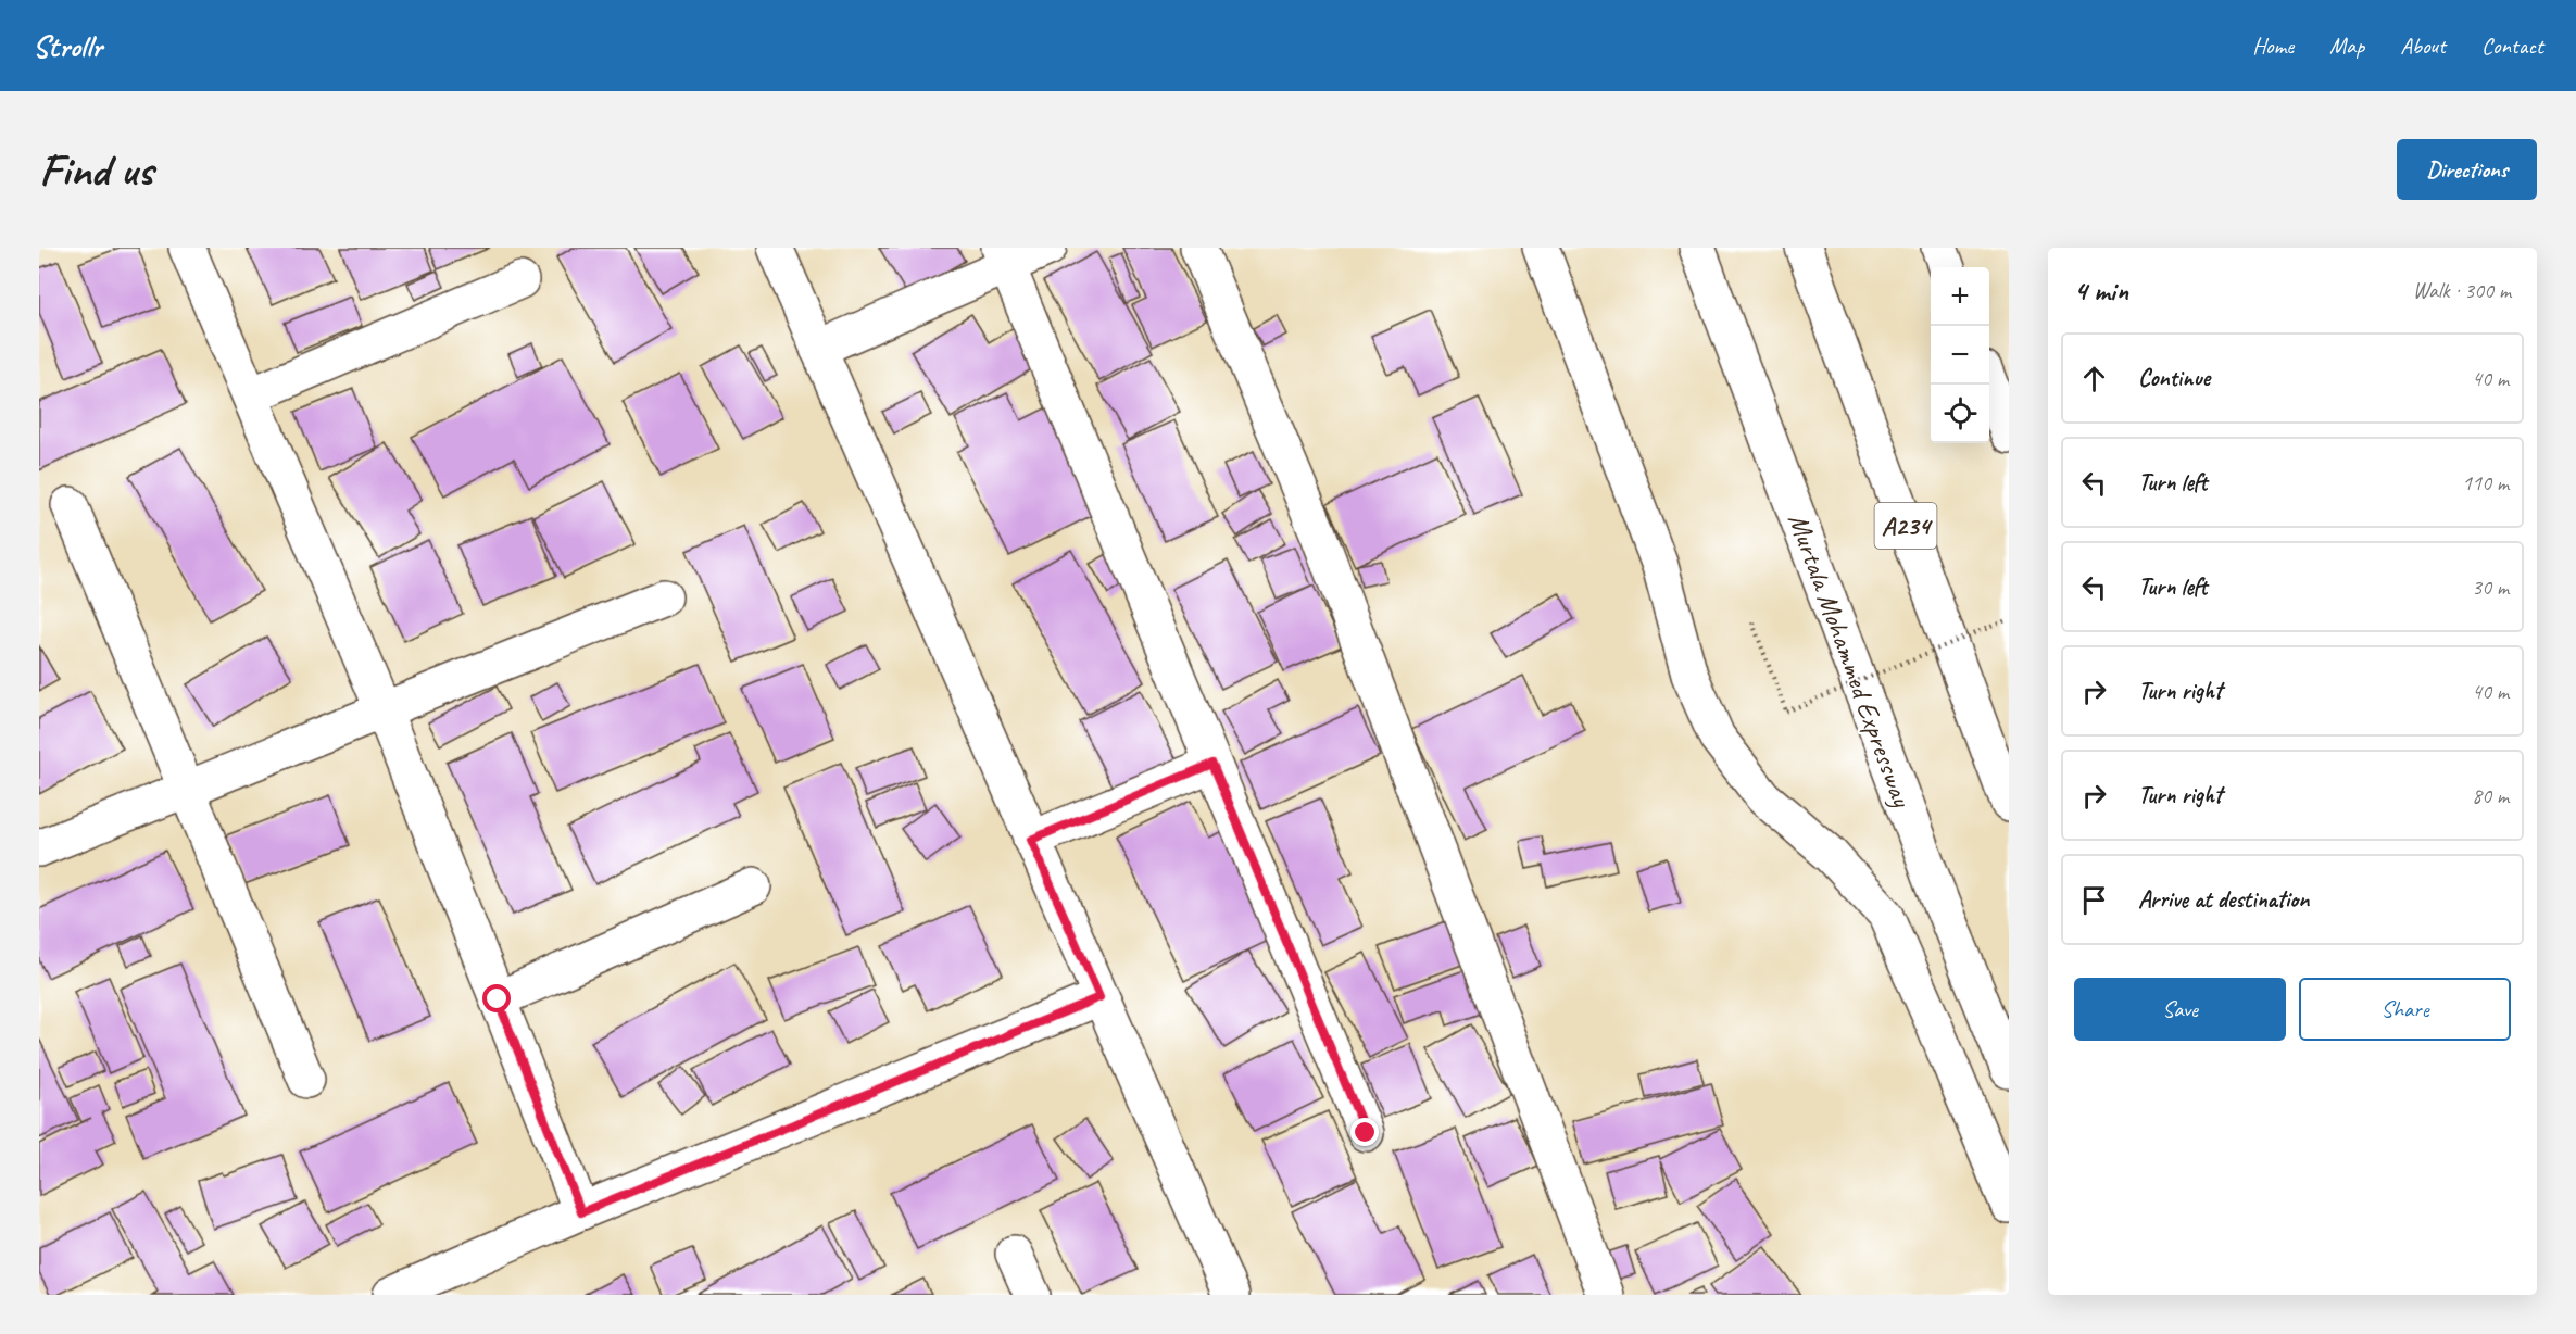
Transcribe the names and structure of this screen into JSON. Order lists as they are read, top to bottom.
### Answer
{
  "streets": {
    "main road": ["A234", "Murtala Mohammed Expressway"]
  },
  "page": {
    "header": "Strollr",
    "nav": [
      "Home",
      "Map",
      "About",
      "Contact"
    ],
    "buttons": [
      "Directions",
      ["Save", "Share"]
    ],
    "title": "Find us",
    "heading": ["4 min", "Walk · 300 m"],
    "map_buttons": ["+", "−"],
    "list": [
      ["Continue", "40 m"],
      ["Turn left", "110 m"],
      ["Turn left", "30 m"],
      ["Turn right", "40 m"],
      ["Turn right", "80 m"],
      "Arrive at destination"
    ]
  }
}
